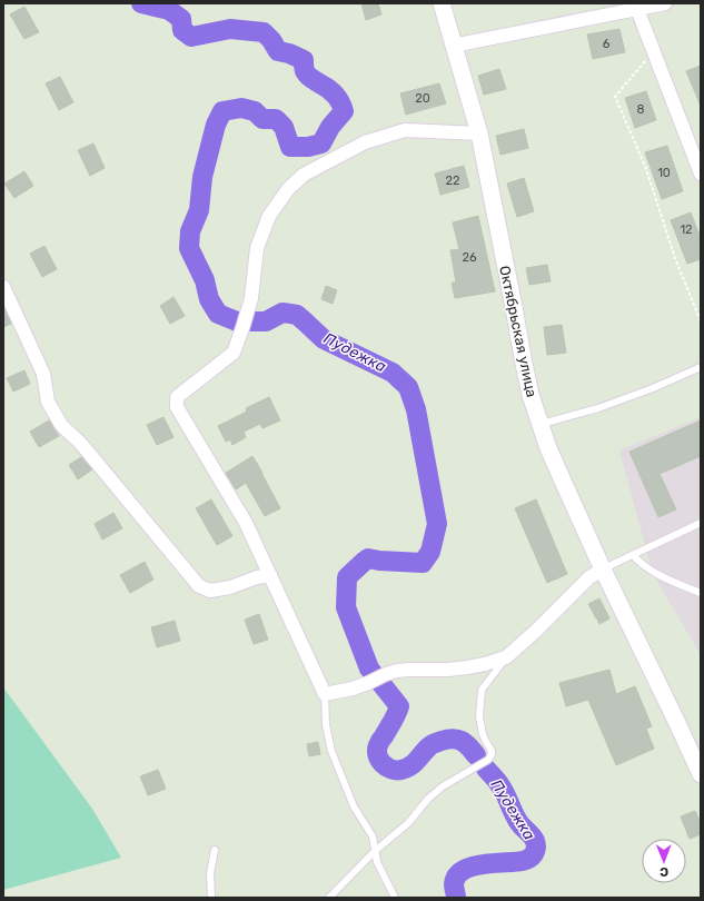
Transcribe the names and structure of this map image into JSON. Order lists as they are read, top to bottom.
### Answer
{
  "streets": {
    "street": ["Октябрьская улица"]
  },
  "water": ["Пудежка"],
  "house_numbers": [
    "6",
    "20",
    "8",
    "10",
    "22",
    "12",
    "26"
  ],
  "north": "bottom"
}
